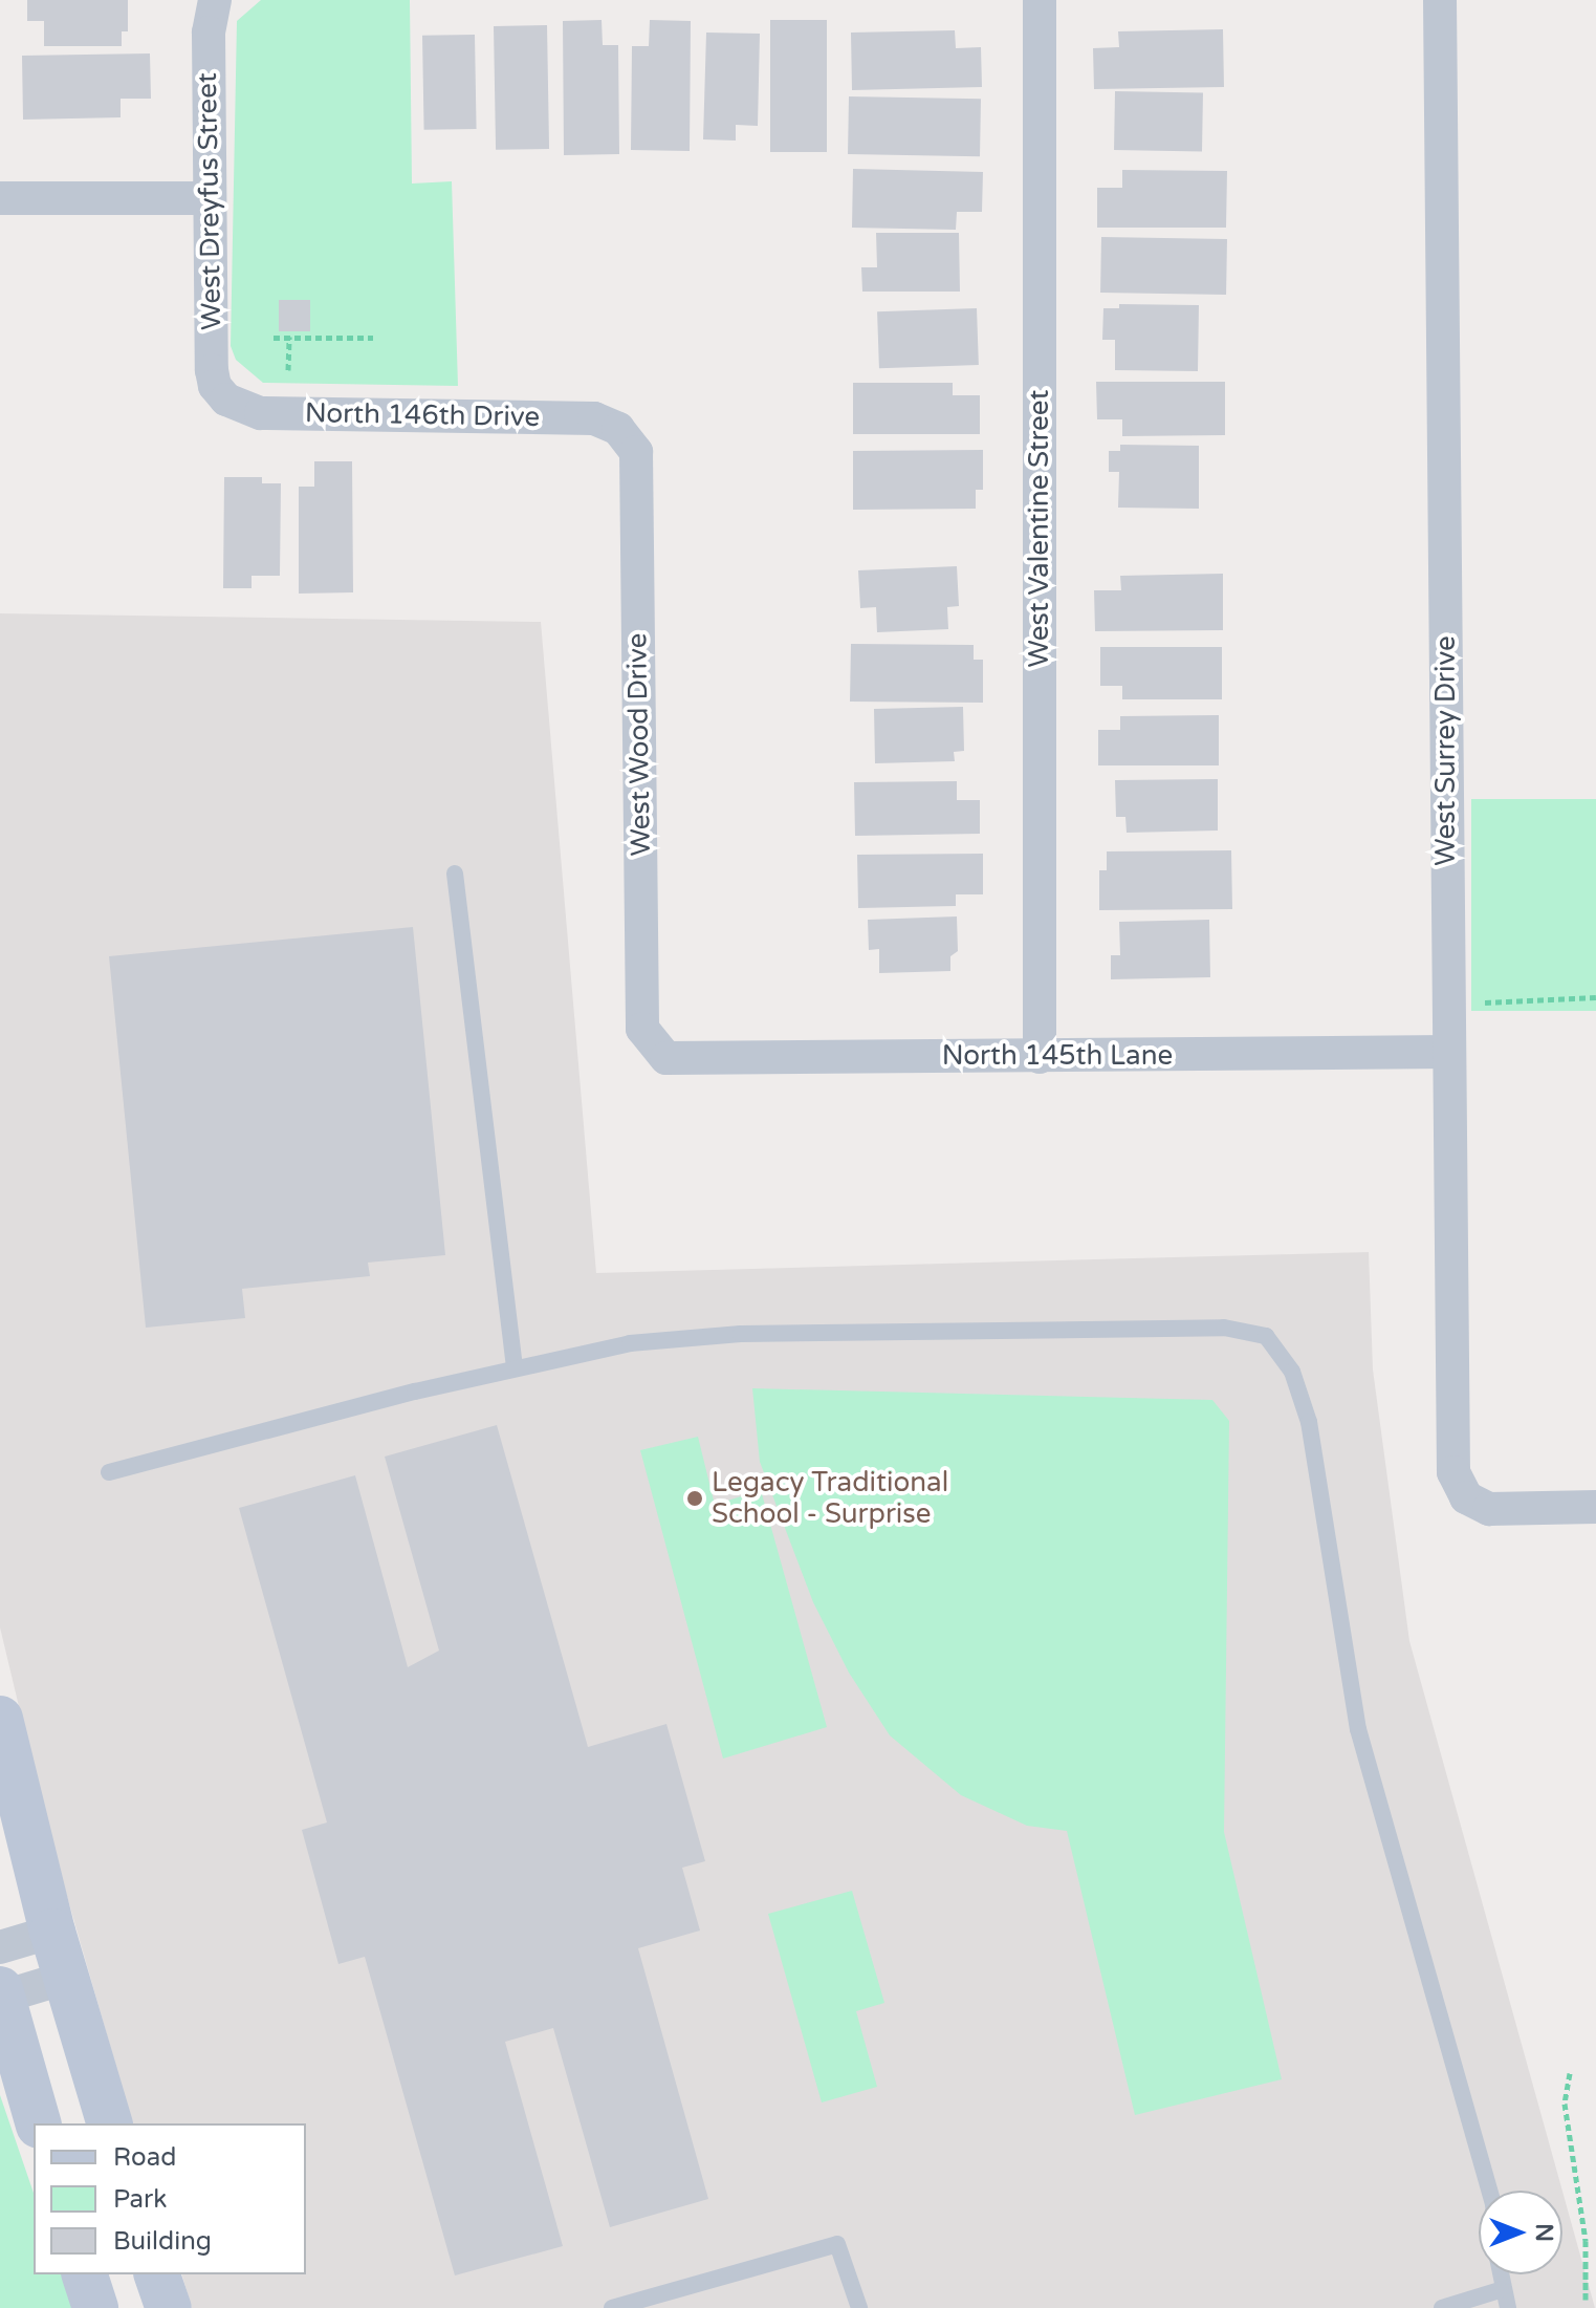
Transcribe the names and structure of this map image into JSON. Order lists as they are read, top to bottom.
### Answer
{
  "streets": {
    "street": [
      "West Dreyfus Street",
      "North 146th Drive",
      "West Valentine Street",
      "West Wood Drive",
      "West Surrey Drive",
      "North 145th Lane"
    ]
  },
  "crossings": [
    ["West Dreyfus Street", "North 146th Drive"],
    ["North 146th Drive", "West Wood Drive"],
    ["West Valentine Street", "North 145th Lane"],
    ["West Wood Drive", "North 145th Lane"],
    ["West Surrey Drive", "North 145th Lane"]
  ],
  "places": ["Legacy Traditional School - Surprise"],
  "legend": ["Road", "Park", "Building"],
  "north": "right"
}
